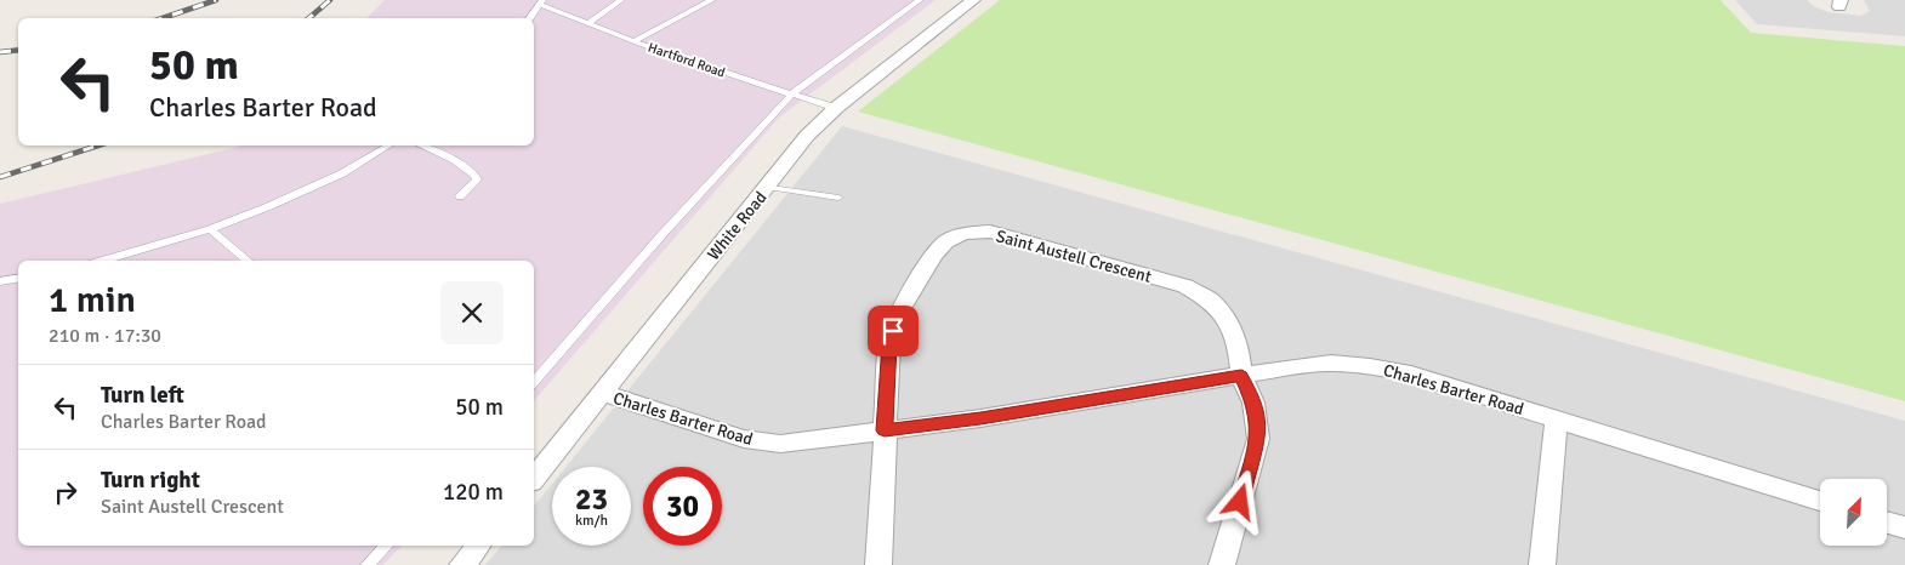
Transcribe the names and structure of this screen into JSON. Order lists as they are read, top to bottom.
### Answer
{
  "streets": {
    "street": ["White Road", "Saint Austell Crescent", "Charles Barter Road"],
    "lane": ["Hartford Road"]
  },
  "crossings": [
    ["Hartford Road", "White Road"],
    ["White Road", "Charles Barter Road"],
    ["Saint Austell Crescent", "Charles Barter Road"]
  ],
  "north": "top right",
  "page": {
    "turn": ["50 m", "Charles Barter Road"],
    "heading": ["1 min", "210 m · 17:30"],
    "list": [
      {
        "name": "Turn left",
        "note": "Charles Barter Road",
        "value": "50 m"
      },
      {
        "name": "Turn right",
        "note": "Saint Austell Crescent",
        "value": "120 m"
      }
    ],
    "speed": "23 km/h",
    "limit": "30"
  }
}
